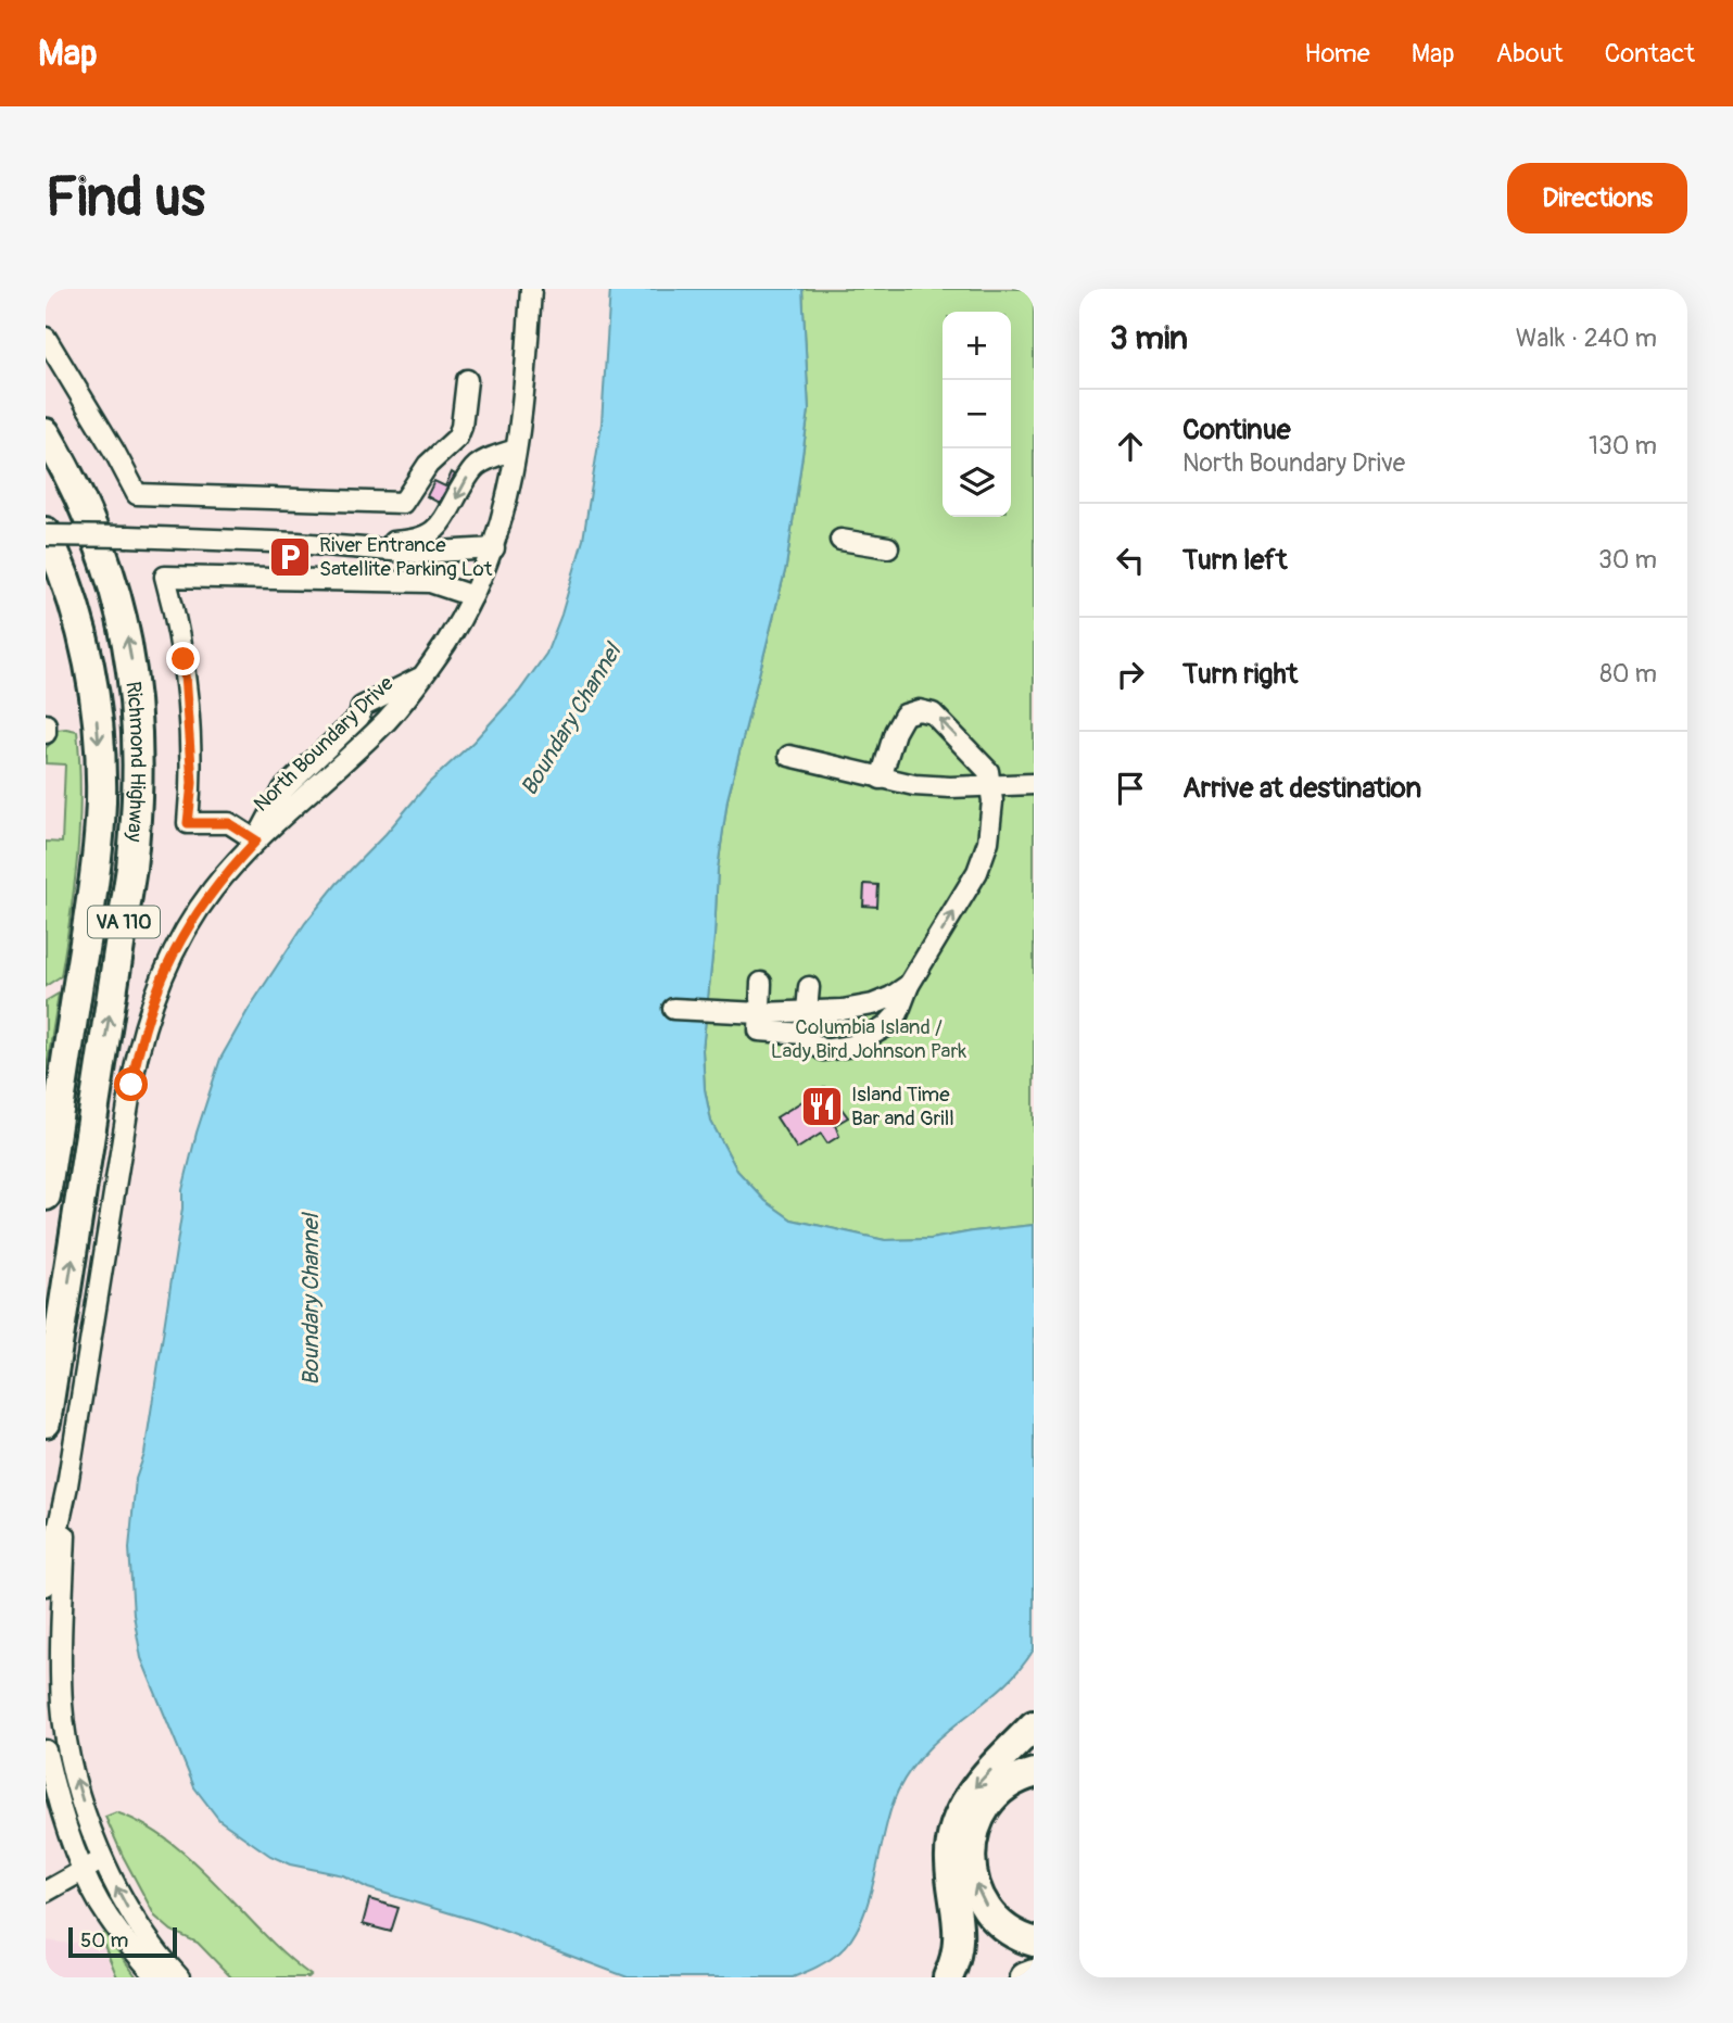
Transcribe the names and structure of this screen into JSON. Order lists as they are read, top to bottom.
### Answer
{
  "streets": {
    "highway": ["Richmond Highway", "VA 110"],
    "street": ["North Boundary Drive"]
  },
  "water": ["Boundary Channel"],
  "parks": ["Columbia Island / Lady Bird Johnson Park"],
  "places": {
    "parking": ["River Entrance Satellite Parking Lot"],
    "restaurant": ["Island Time Bar and Grill"]
  },
  "scale_bar": "50 m",
  "page": {
    "header": "Map",
    "nav": [
      "Home",
      "Map",
      "About",
      "Contact"
    ],
    "buttons": "Directions",
    "title": "Find us",
    "heading": ["3 min", "Walk · 240 m"],
    "map_buttons": ["+", "−"],
    "list": [
      ["Continue", "North Boundary Drive", "130 m"],
      ["Turn left", "30 m"],
      ["Turn right", "80 m"],
      "Arrive at destination"
    ],
    "scale": "50 m"
  }
}
